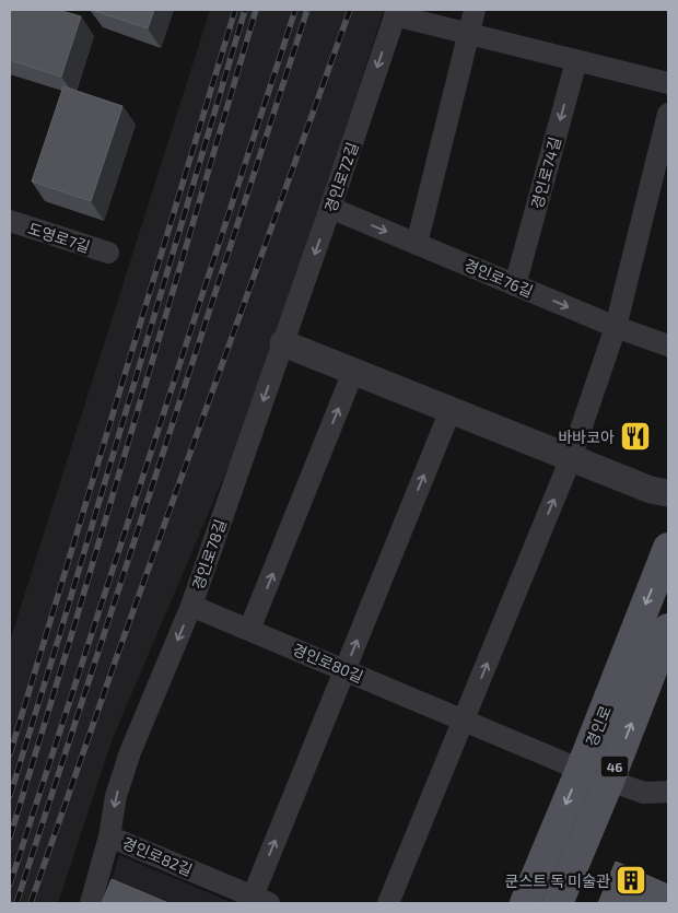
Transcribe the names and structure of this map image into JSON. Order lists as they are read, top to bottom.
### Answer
{
  "streets": {
    "main road": ["경인로", "46"],
    "street": [
      "경인로74길",
      "경인로72길",
      "도영로7길",
      "경인로76길",
      "경인로78길",
      "경인로80길",
      "경인로82길"
    ]
  },
  "crossings": [
    ["경인로74길", "경인로76길"],
    ["경인로72길", "경인로76길"],
    ["경인로72길", "경인로78길"],
    ["경인로78길", "경인로80길"],
    ["경인로78길", "경인로82길"],
    ["경인로80길", "경인로"]
  ],
  "places": {
    "restaurant": ["바바코아"],
    "building": ["쿤스트 독 미술관"]
  }
}
